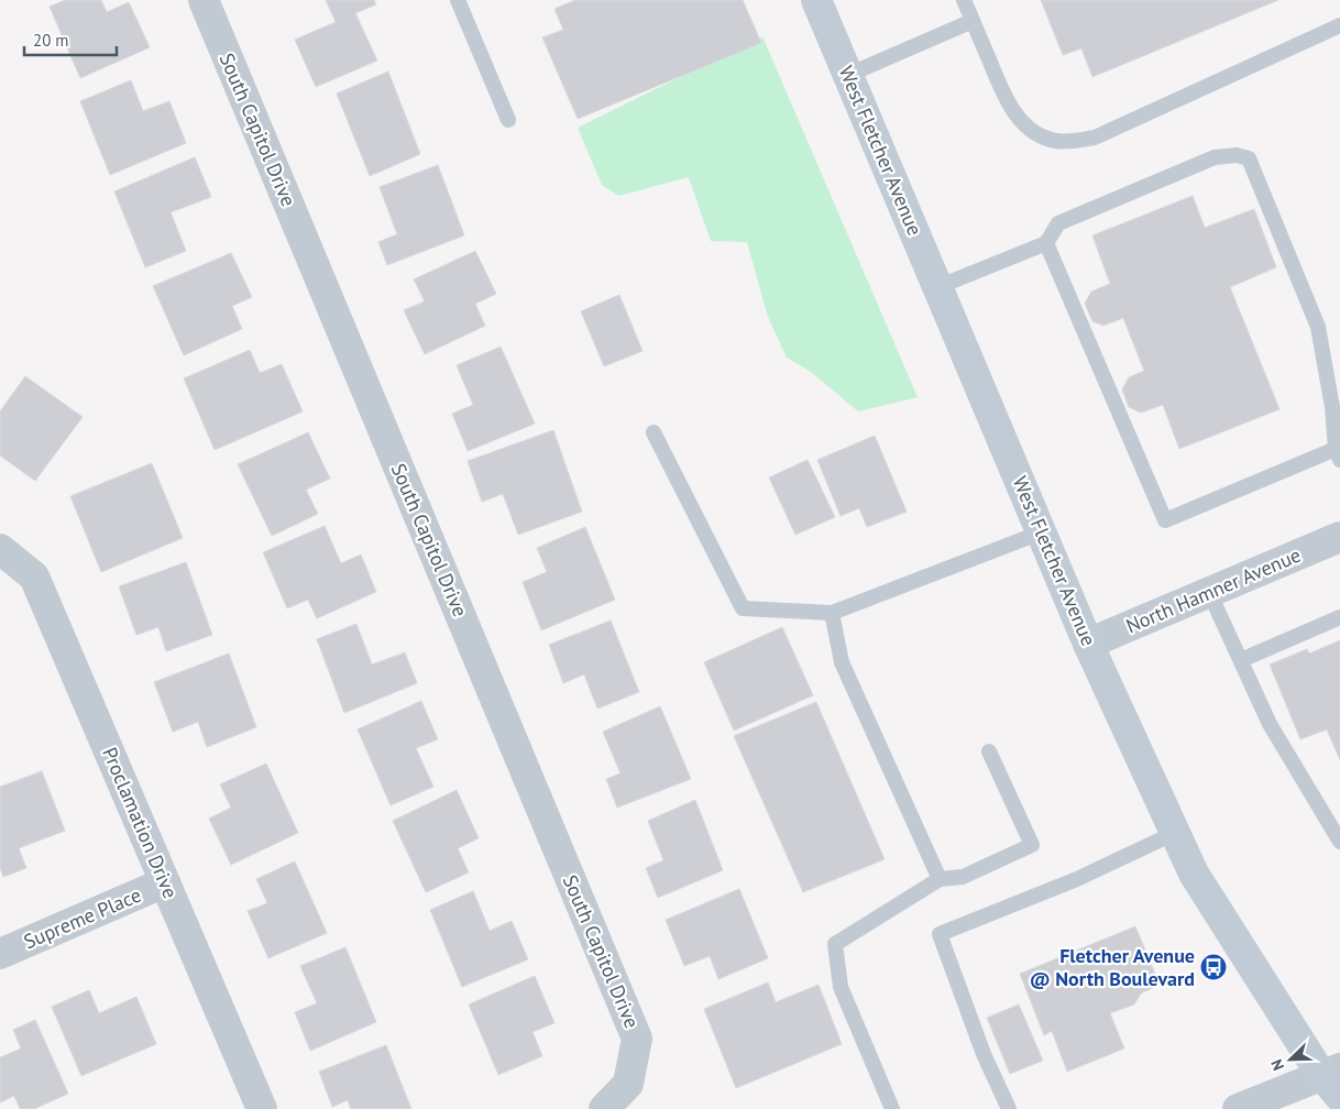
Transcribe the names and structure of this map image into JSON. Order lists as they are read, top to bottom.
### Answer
{
  "streets": {
    "main road": ["West Fletcher Avenue"],
    "street": [
      "South Capitol Drive",
      "North Hamner Avenue",
      "Proclamation Drive",
      "Supreme Place"
    ]
  },
  "crossings": [
    ["West Fletcher Avenue", "North Hamner Avenue"],
    ["Proclamation Drive", "Supreme Place"]
  ],
  "places": {
    "bus stop": ["Fletcher Avenue @ North Boulevard"]
  },
  "scale_bar": "20 m",
  "north": "bottom left"
}
